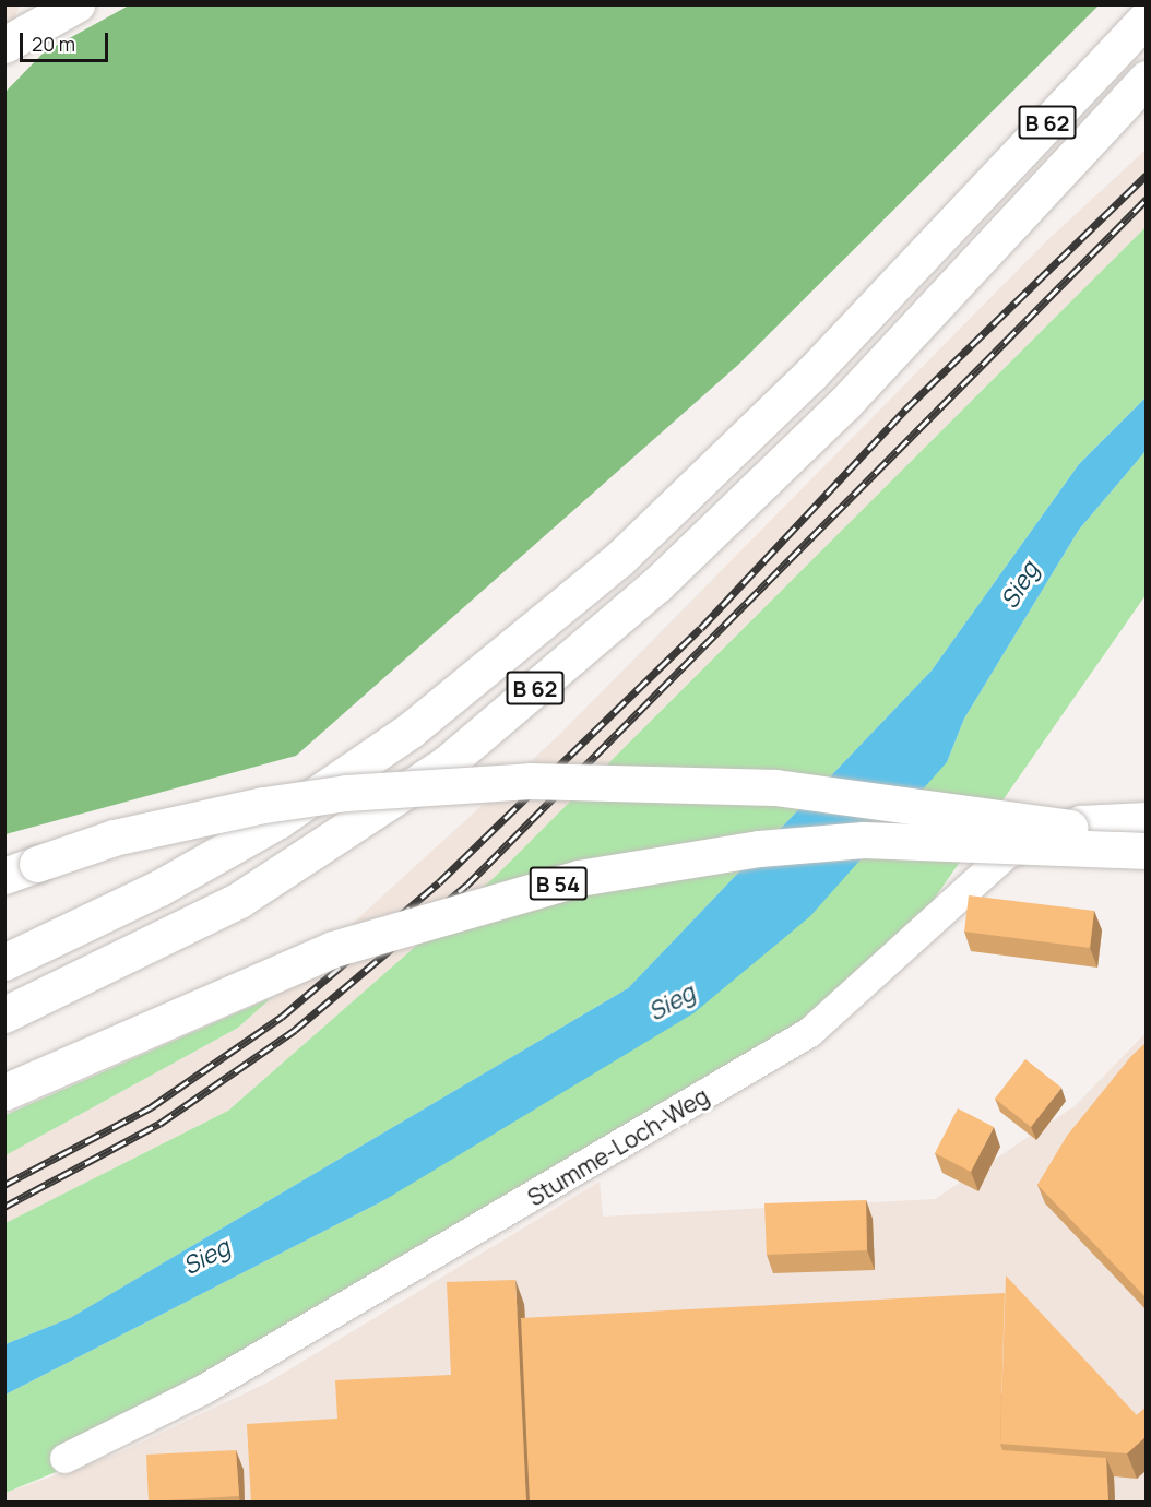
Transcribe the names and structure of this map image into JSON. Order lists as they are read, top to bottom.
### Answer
{
  "streets": {
    "main road": ["B 62", "B 54"],
    "street": ["Stumme-Loch-Weg"]
  },
  "water": ["Sieg"],
  "scale_bar": "20 m"
}
